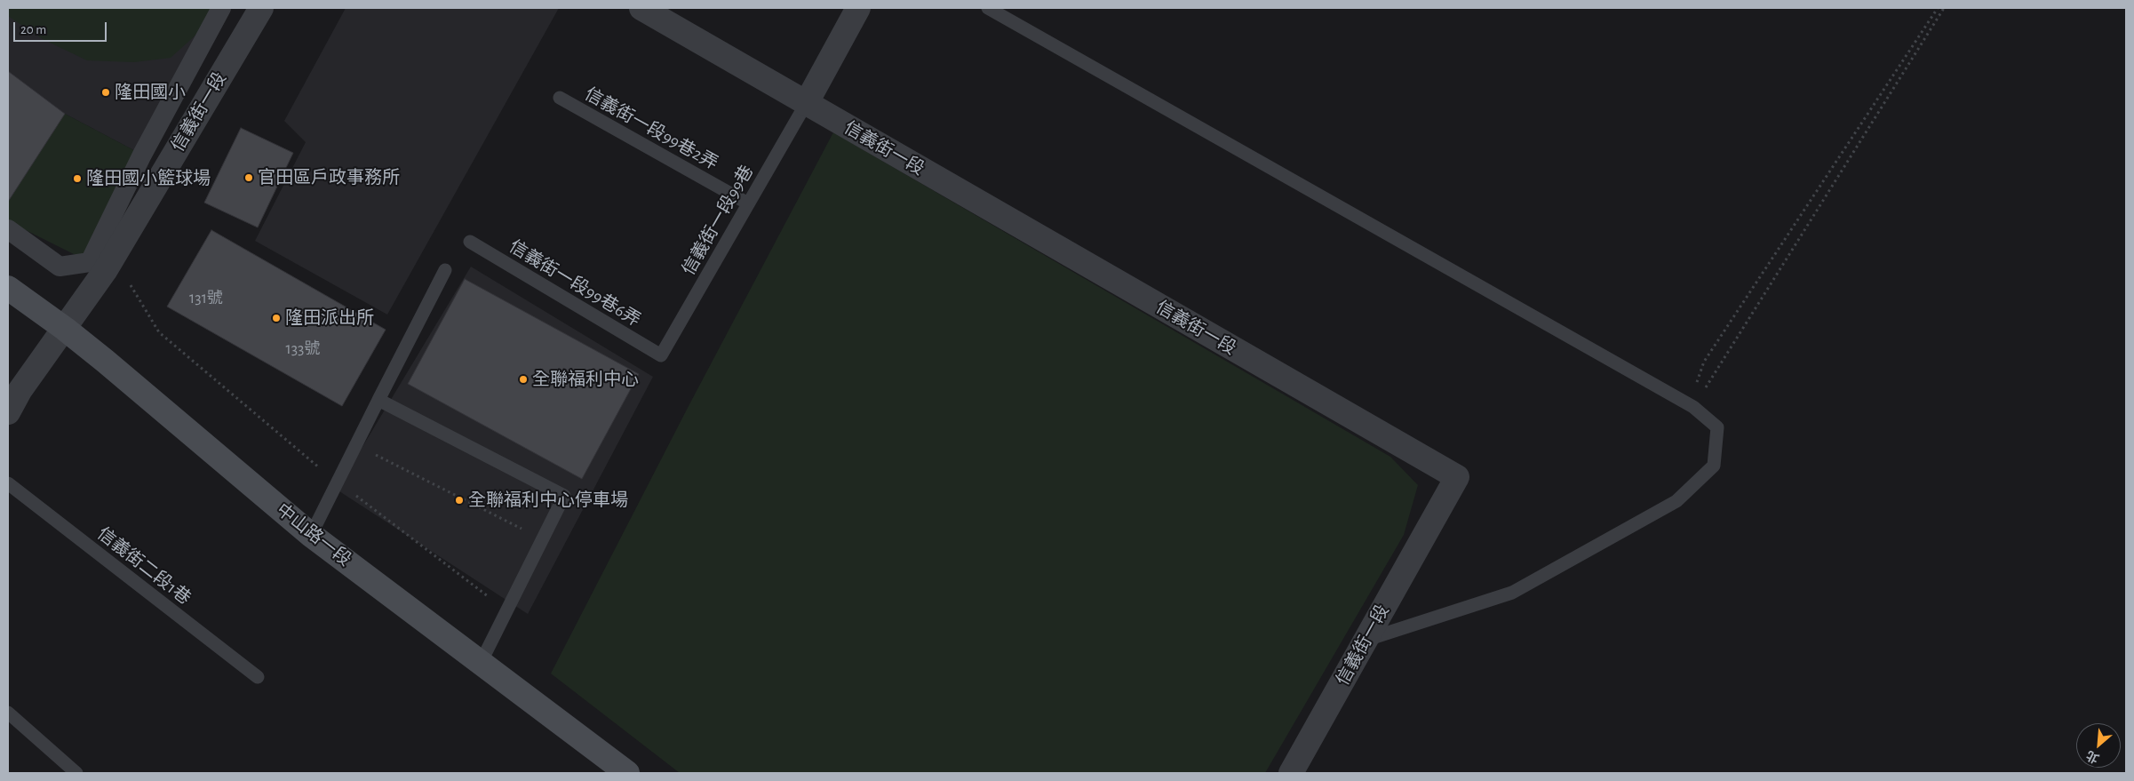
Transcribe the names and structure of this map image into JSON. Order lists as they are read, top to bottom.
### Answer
{
  "streets": {
    "main road": ["中山路一段"],
    "street": ["信義街一段"],
    "lane": [
      "信義街一段99巷2弄",
      "信義街一段99巷",
      "信義街一段99巷6弄",
      "信義街二段1巷"
    ]
  },
  "crossings": [
    ["信義街一段", "信義街一段99巷"],
    ["信義街一段", "中山路一段"],
    ["信義街一段99巷2弄", "信義街一段99巷"],
    ["信義街一段99巷", "信義街一段99巷6弄"]
  ],
  "places": [
    "隆田國小",
    "官田區戶政事務所",
    "隆田國小籃球場",
    "隆田派出所",
    "全聯福利中心",
    "全聯福利中心停車場"
  ],
  "house_numbers": ["131號", "133號"],
  "scale_bar": "20 m",
  "north": "bottom left"
}
